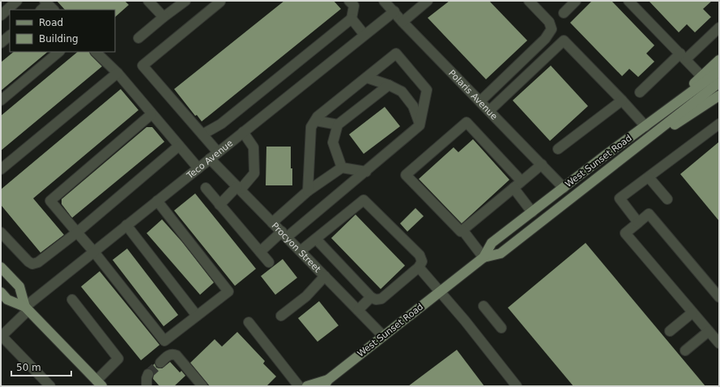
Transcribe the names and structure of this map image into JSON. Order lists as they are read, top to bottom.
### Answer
{
  "streets": {
    "main road": ["West Sunset Road"],
    "street": ["Polaris Avenue", "Teco Avenue", "Procyon Street"]
  },
  "crossings": [
    ["Polaris Avenue", "Teco Avenue"],
    ["Polaris Avenue", "West Sunset Road"],
    ["Teco Avenue", "Procyon Street"],
    ["West Sunset Road", "Procyon Street"]
  ],
  "legend": ["Road", "Building"],
  "scale_bar": "50 m"
}
